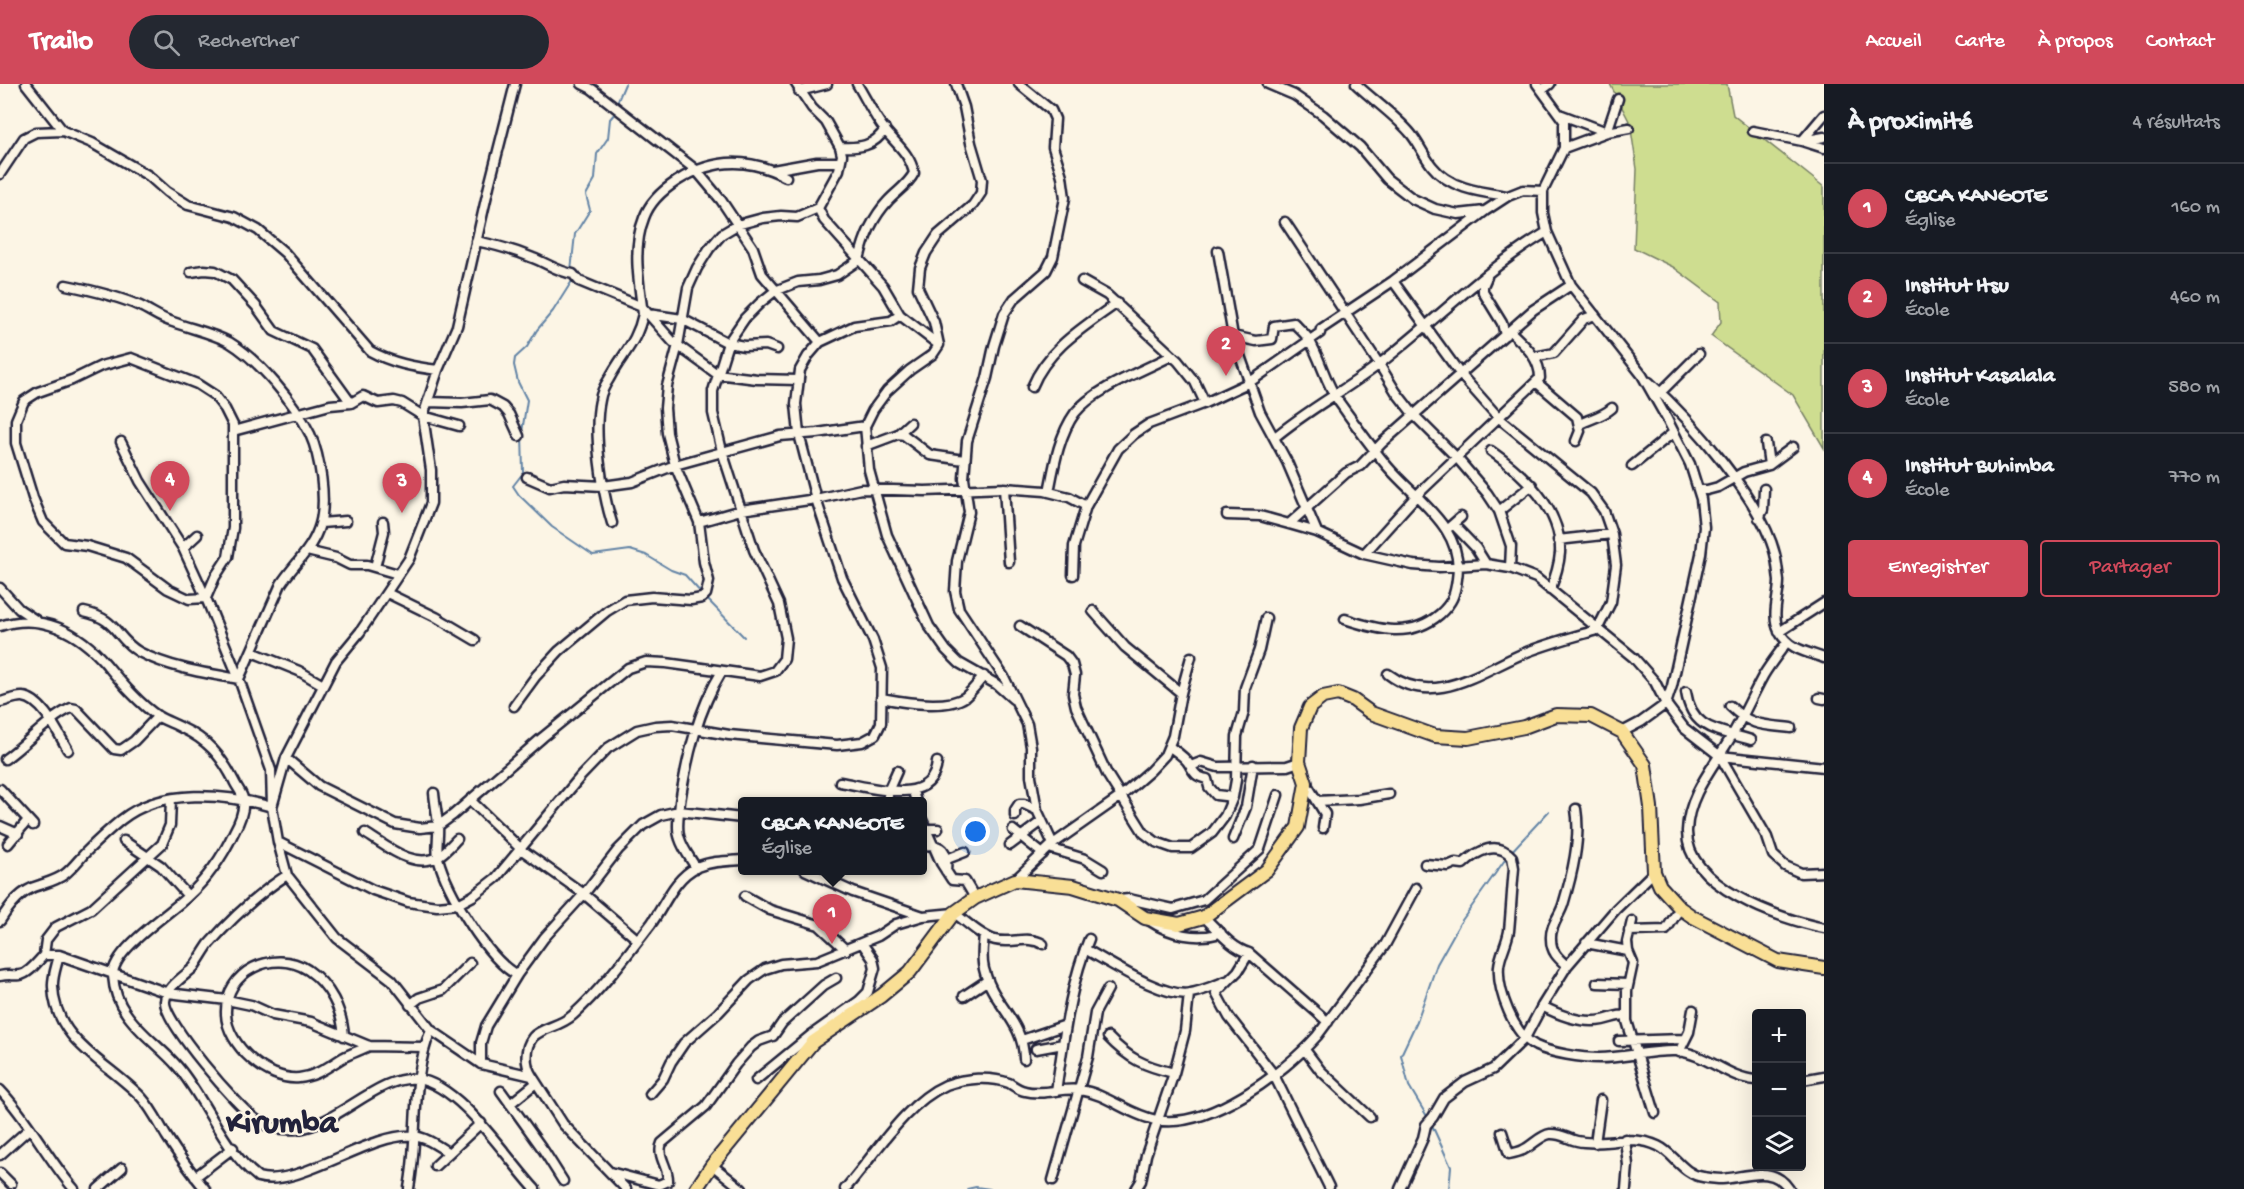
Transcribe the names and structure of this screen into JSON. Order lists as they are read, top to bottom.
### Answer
{
  "districts": ["Kirumba"],
  "page": {
    "header": "Trailo",
    "search": "Rechercher",
    "nav": [
      "Accueil",
      "Carte",
      "À propos",
      "Contact"
    ],
    "heading": ["À proximité", "4 résultats"],
    "list": [
      {
        "mark": "1",
        "name": "CBCA KANGOTE",
        "note": "Église",
        "value": "160 m"
      },
      {
        "mark": "2",
        "name": "Institut Itsu",
        "note": "École",
        "value": "460 m"
      },
      {
        "mark": "3",
        "name": "Institut Kasalala",
        "note": "École",
        "value": "580 m"
      },
      {
        "mark": "4",
        "name": "Institut Buhimba",
        "note": "École",
        "value": "770 m"
      }
    ],
    "pins": [
      "2",
      "4",
      "3",
      "1"
    ],
    "buttons": ["Enregistrer", "Partager"],
    "popup": ["CBCA KANGOTE", "Église"],
    "map_buttons": ["+", "−"]
  }
}
